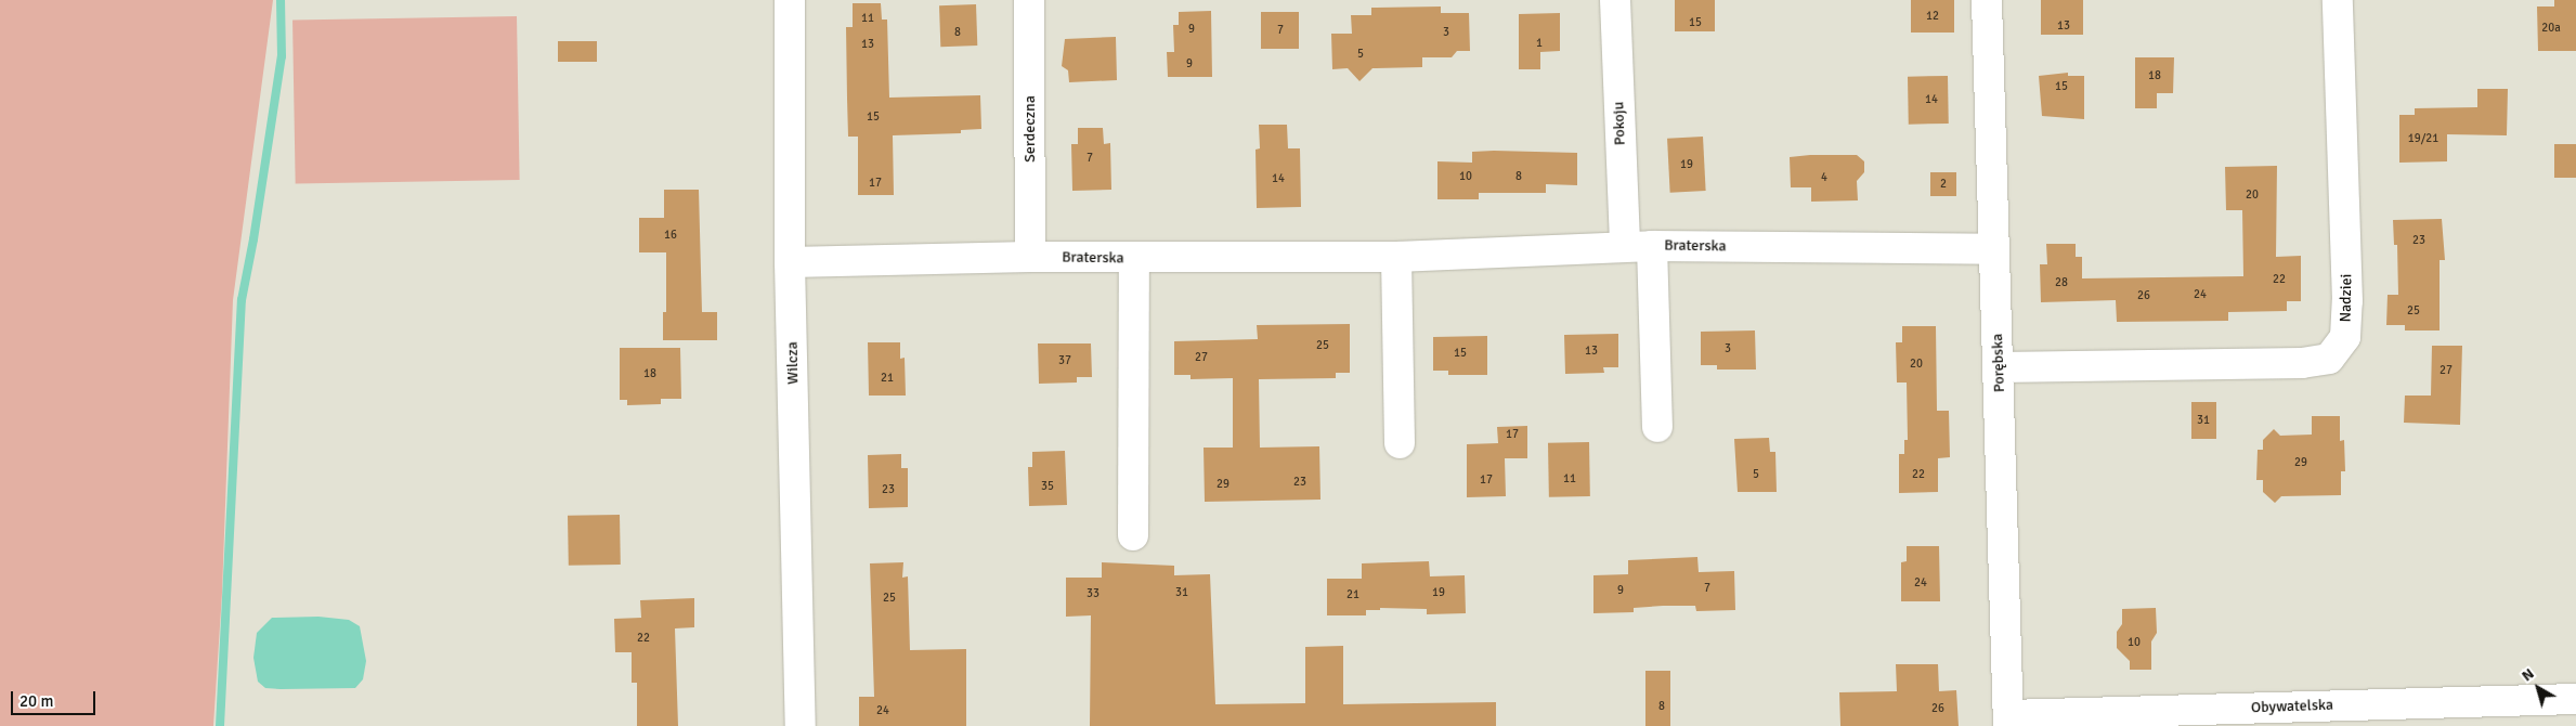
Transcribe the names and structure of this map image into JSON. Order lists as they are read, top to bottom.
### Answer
{
  "streets": {
    "street": [
      "Pokoju",
      "Serdeczna",
      "Braterska",
      "Nadziei",
      "Wilcza",
      "Porębska",
      "Obywatelska"
    ]
  },
  "crossings": [
    ["Pokoju", "Braterska"],
    ["Serdeczna", "Braterska"],
    ["Braterska", "Wilcza"],
    ["Braterska", "Porębska"],
    ["Nadziei", "Porębska"],
    ["Porębska", "Obywatelska"]
  ],
  "house_numbers": [
    "12",
    "11",
    "15",
    "13",
    "20a",
    "9",
    "7",
    "8",
    "3",
    "1",
    "13",
    "5",
    "9",
    "18",
    "15",
    "14",
    "15",
    "19/21",
    "7",
    "19",
    "10",
    "8",
    "4",
    "14",
    "17",
    "2",
    "20",
    "16",
    "23",
    "22",
    "28",
    "24",
    "26",
    "25",
    "25",
    "3",
    "13",
    "15",
    "27",
    "37",
    "20",
    "27",
    "18",
    "21",
    "31",
    "17",
    "29",
    "5",
    "22",
    "11",
    "17",
    "23",
    "29",
    "35",
    "23",
    "24",
    "7",
    "9",
    "31",
    "19",
    "33",
    "21",
    "25",
    "22",
    "10",
    "8",
    "26",
    "24"
  ],
  "scale_bar": "20 m",
  "north": "top left"
}
